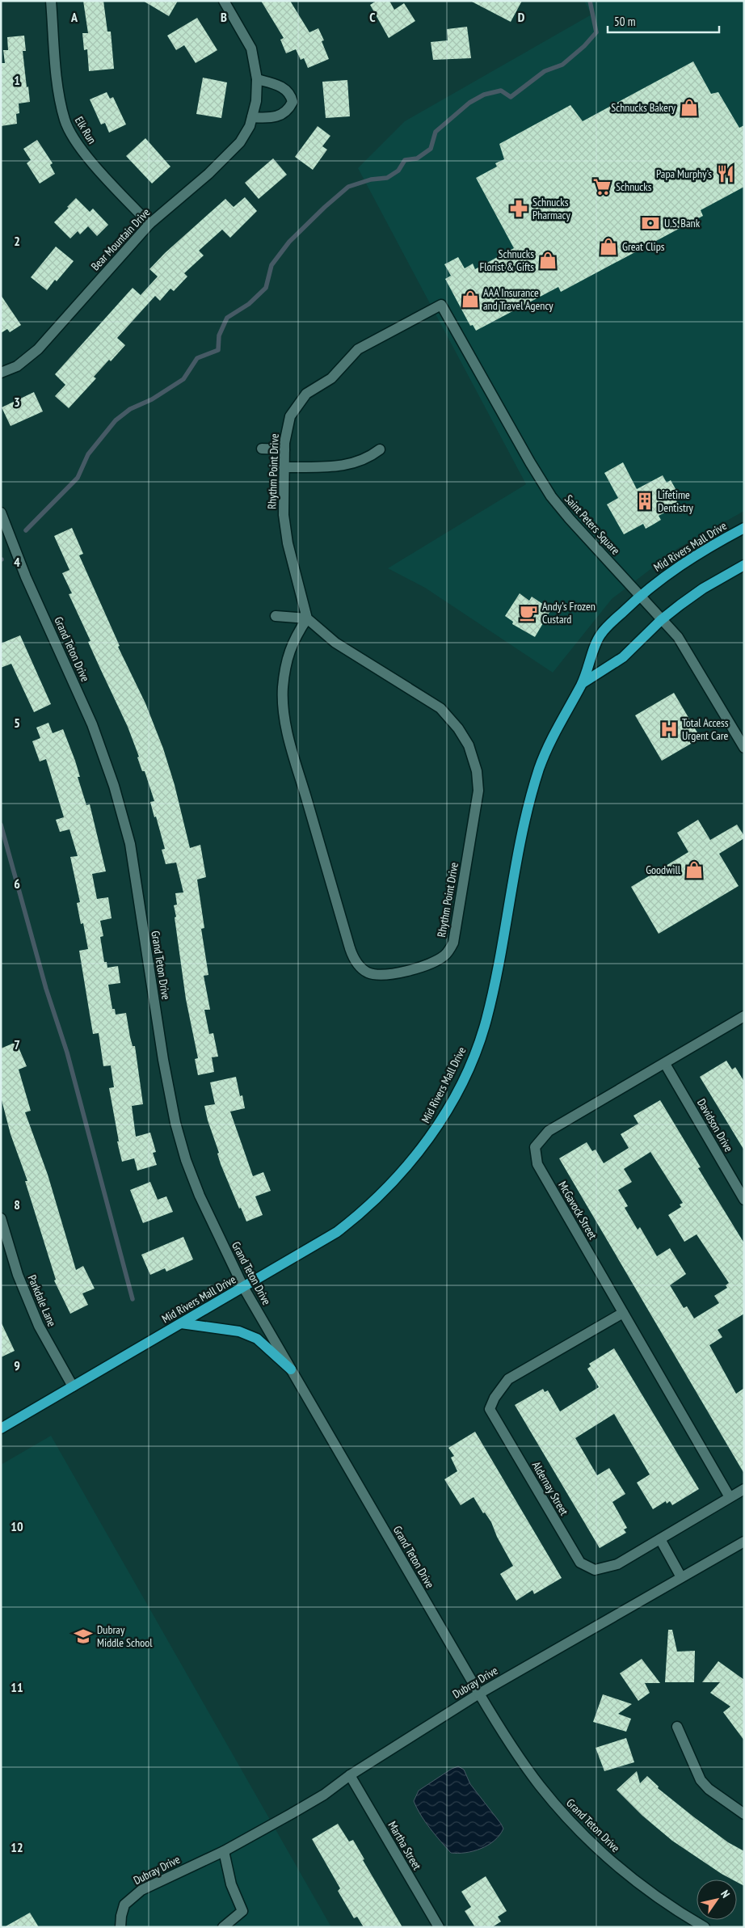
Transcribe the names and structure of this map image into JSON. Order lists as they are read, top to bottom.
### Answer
{
  "streets": {
    "main road": ["Mid Rivers Mall Drive"],
    "street": [
      "Elk Run",
      "Bear Mountain Drive",
      "Rhythm Point Drive",
      "Saint Peters Square",
      "Grand Teton Drive",
      "Davidson Drive",
      "McGavock Street",
      "Parkdale Lane",
      "Aldernay Street",
      "Dubray Drive",
      "Martha Street"
    ]
  },
  "crossings": [
    ["Elk Run", "Bear Mountain Drive"],
    ["Rhythm Point Drive", "Saint Peters Square"],
    ["Saint Peters Square", "Mid Rivers Mall Drive"],
    ["Mid Rivers Mall Drive", "Grand Teton Drive"],
    ["Mid Rivers Mall Drive", "Parkdale Lane"],
    ["Grand Teton Drive", "Dubray Drive"],
    ["Davidson Drive", "McGavock Street"],
    ["McGavock Street", "Aldernay Street"],
    ["Dubray Drive", "Martha Street"]
  ],
  "places": {
    "shop": [
      "Schnucks Bakery",
      "Great Clips",
      "Schnucks Florist & Gifts",
      "AAA Insurance and Travel Agency",
      "Goodwill"
    ],
    "restaurant": ["Papa Murphy's"],
    "supermarket": ["Schnucks"],
    "pharmacy": ["Schnucks Pharmacy"],
    "bank": ["U.S. Bank"],
    "building": ["Lifetime Dentistry"],
    "cafe": ["Andy's Frozen Custard"],
    "hospital": ["Total Access Urgent Care"],
    "school or university": ["Dubray Middle School"]
  },
  "scale_bar": "50 m",
  "north": "top right",
  "grid": {
    "columns": [
      "A",
      "B",
      "C",
      "D"
    ],
    "rows": [
      "1",
      "2",
      "3",
      "4",
      "5",
      "6",
      "7",
      "8",
      "9",
      "10",
      "11",
      "12"
    ]
  }
}
